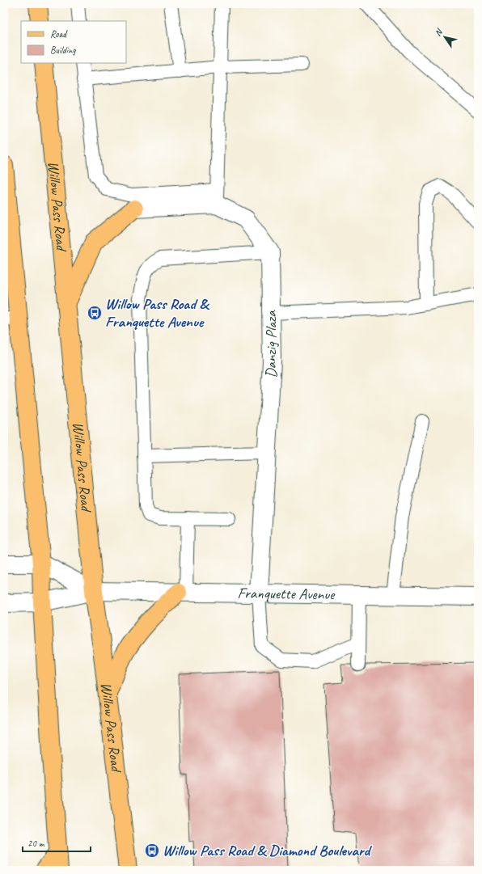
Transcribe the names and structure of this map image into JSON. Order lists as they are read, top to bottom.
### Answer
{
  "streets": {
    "main road": ["Willow Pass Road"],
    "street": ["Danzig Plaza", "Franquette Avenue"]
  },
  "crossings": [
    ["Willow Pass Road", "Franquette Avenue"],
    ["Danzig Plaza", "Franquette Avenue"]
  ],
  "places": {
    "bus stop": ["Willow Pass Road & Franquette Avenue", "Willow Pass Road & Diamond Boulevard"]
  },
  "legend": ["Road", "Building"],
  "scale_bar": "20 m",
  "north": "top left"
}
